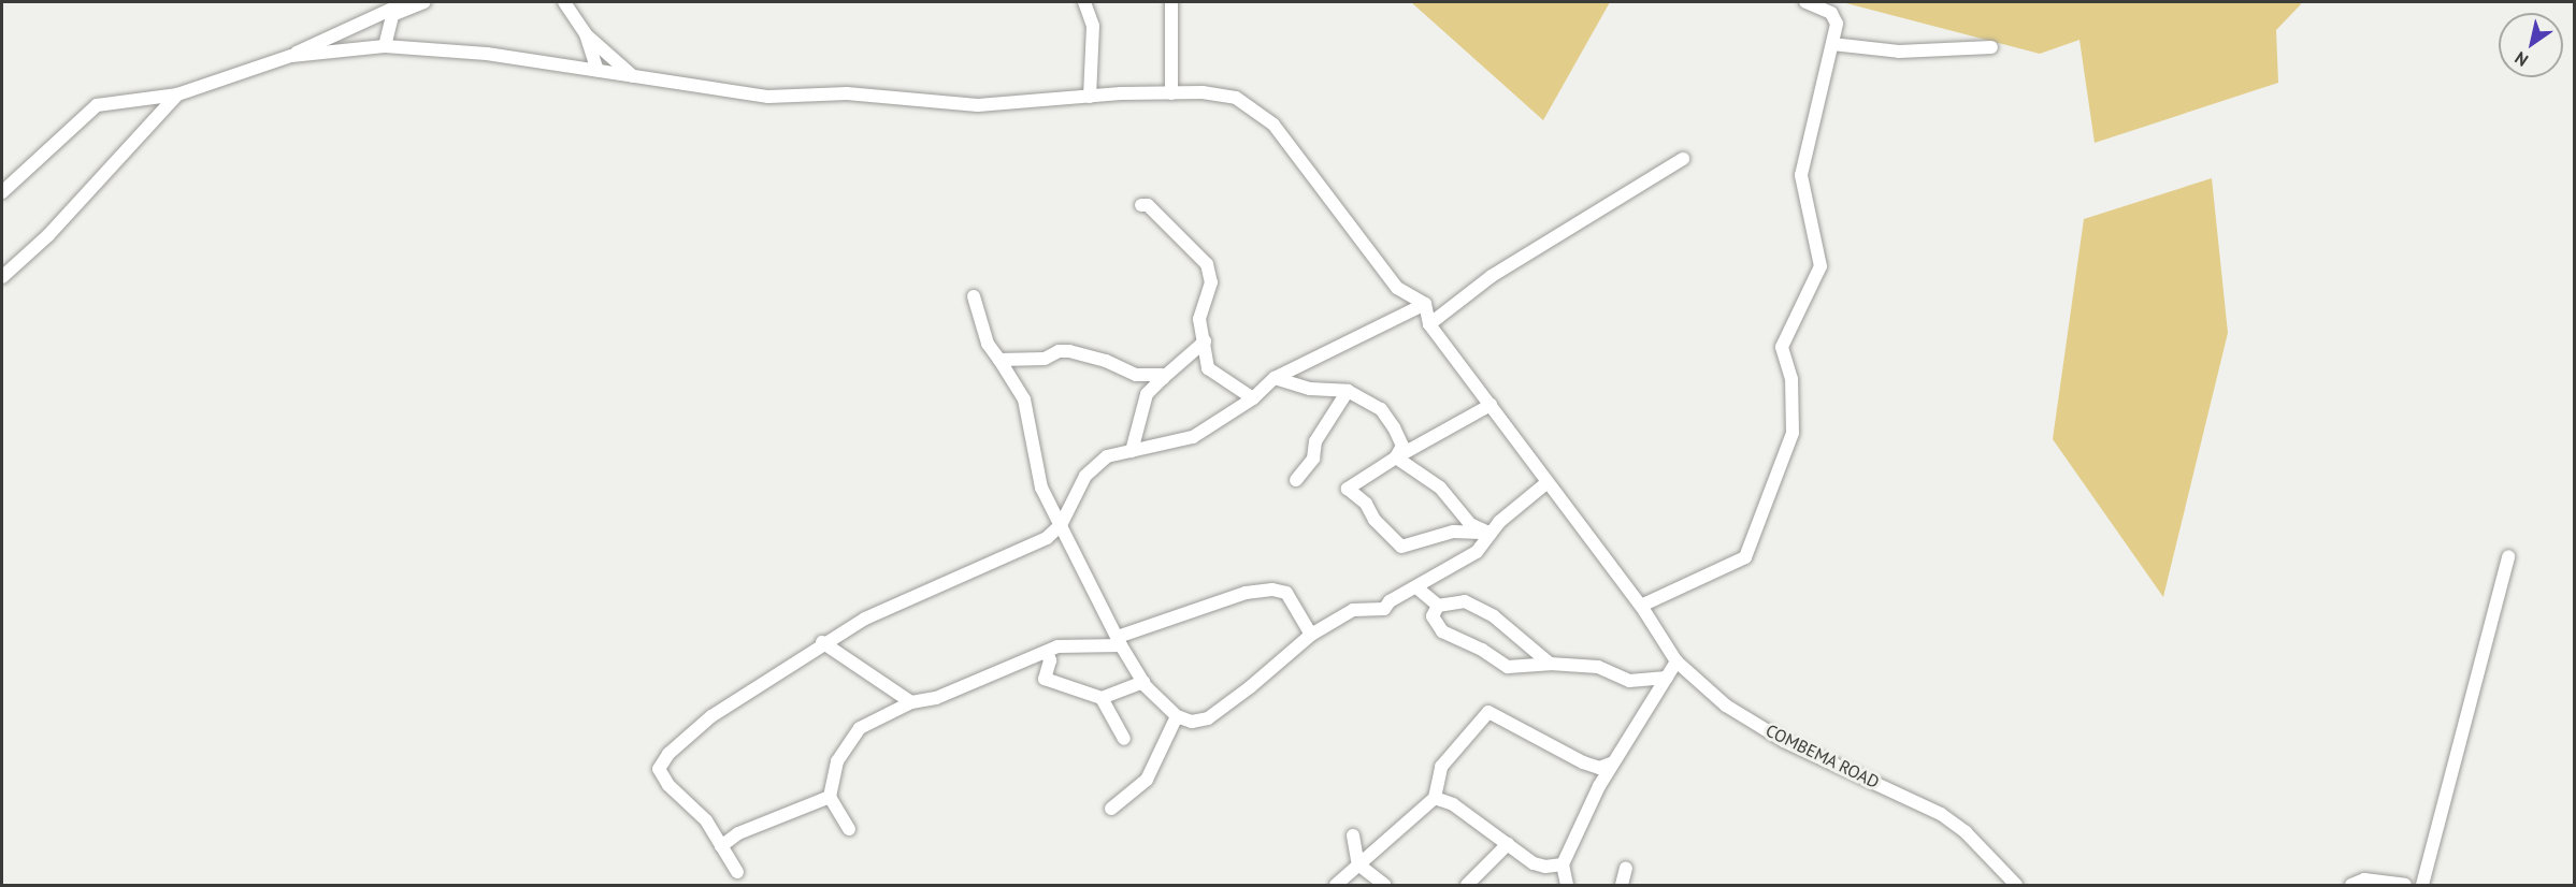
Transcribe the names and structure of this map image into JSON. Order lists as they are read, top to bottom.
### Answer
{
  "streets": {
    "street": ["COMBEMA ROAD"]
  },
  "north": "bottom left"
}
